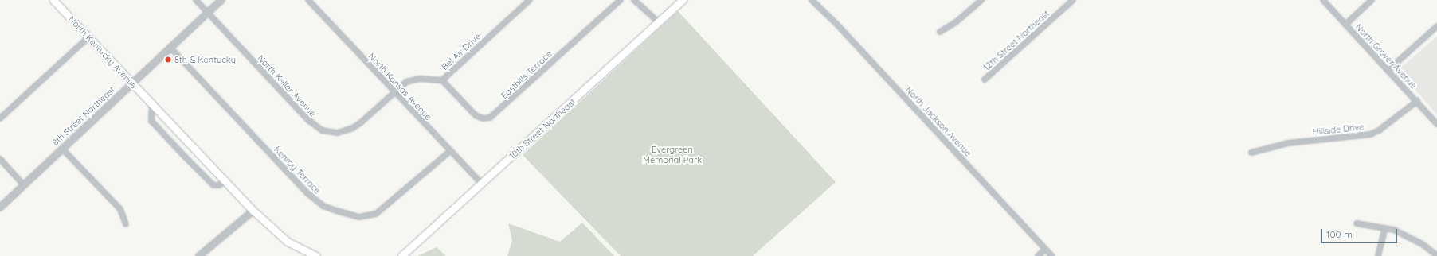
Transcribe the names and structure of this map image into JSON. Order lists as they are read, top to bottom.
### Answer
{
  "streets": {
    "main road": ["North Kentucky Avenue", "10th Street Northeast"],
    "street": [
      "12th Street Northeast",
      "Bel Air Drive",
      "North Grover Avenue",
      "Easthills Terrace",
      "North Keller Avenue",
      "North Kansas Avenue",
      "8th Street Northeast",
      "North Jackson Avenue",
      "Hillside Drive",
      "Kenroy Terrace"
    ]
  },
  "crossings": [
    ["Bel Air Drive", "Easthills Terrace"],
    ["Bel Air Drive", "North Keller Avenue"],
    ["Bel Air Drive", "North Kansas Avenue"],
    ["North Kentucky Avenue", "8th Street Northeast"],
    ["North Grover Avenue", "Hillside Drive"],
    ["North Keller Avenue", "North Kansas Avenue"],
    ["North Keller Avenue", "8th Street Northeast"],
    ["North Kansas Avenue", "10th Street Northeast"],
    ["North Kansas Avenue", "Kenroy Terrace"],
    ["8th Street Northeast", "Kenroy Terrace"]
  ],
  "parks": ["Evergreen Memorial Park"],
  "places": ["8th & Kentucky"],
  "scale_bar": "100 m"
}
